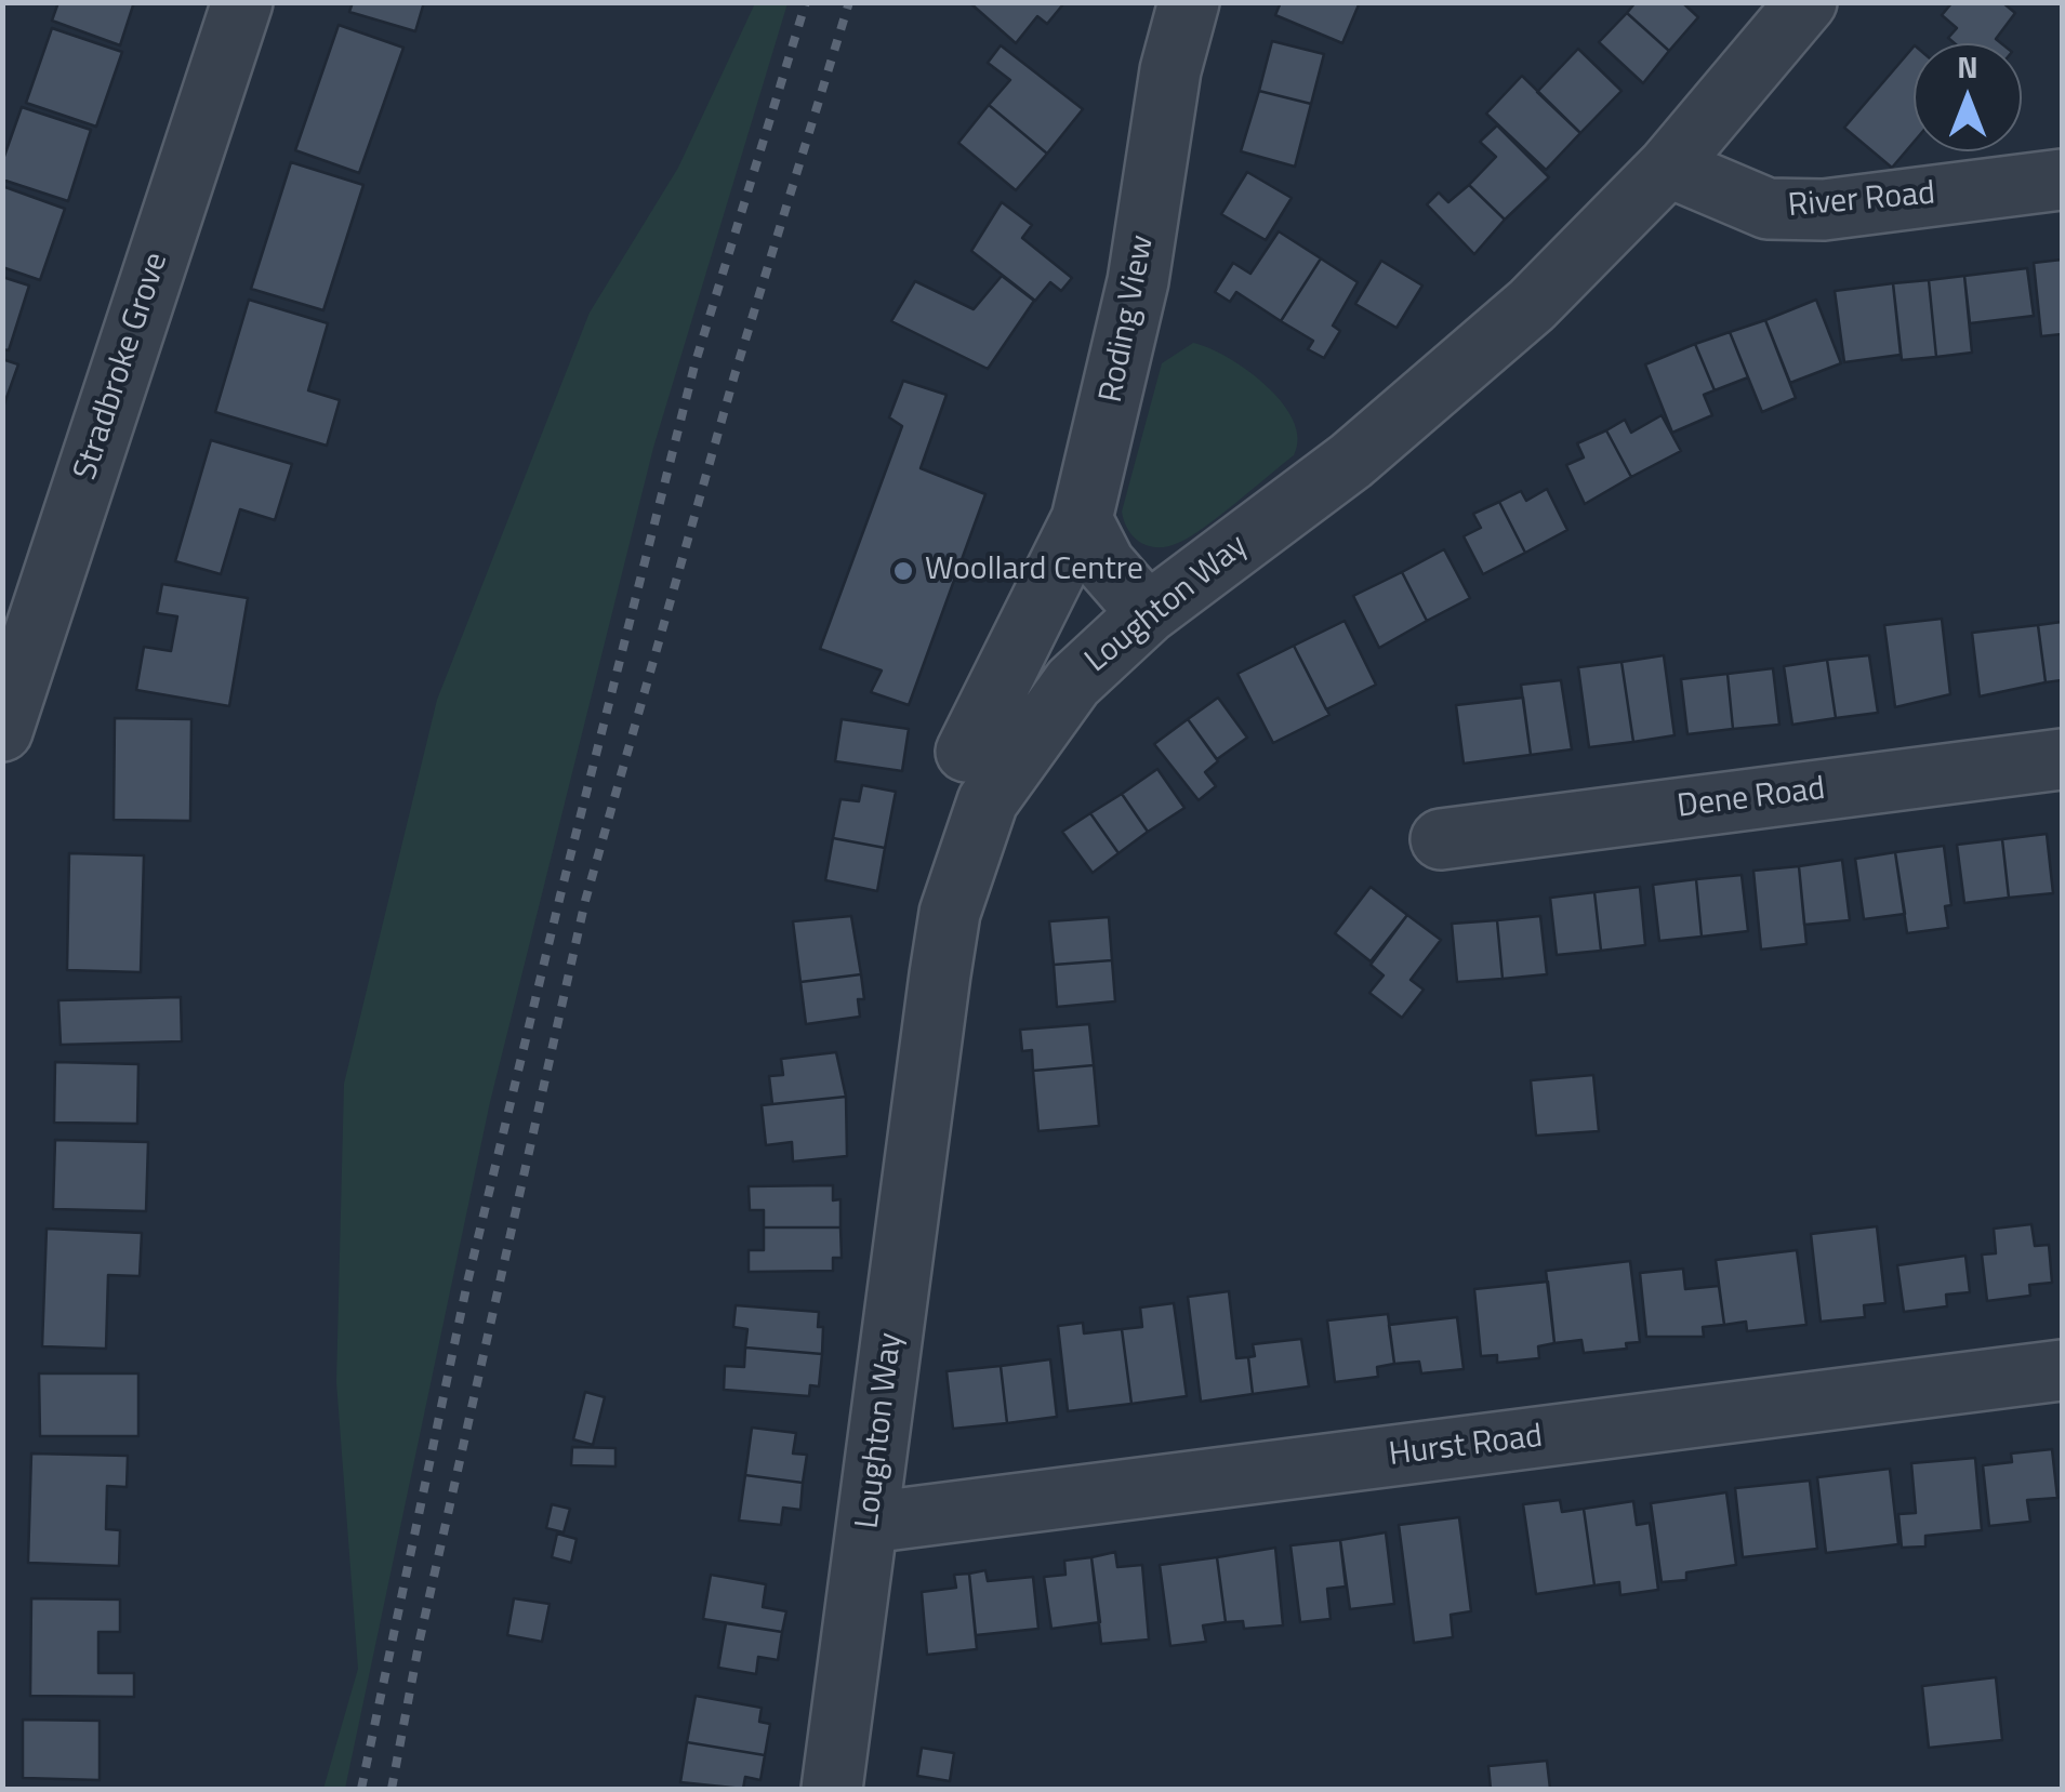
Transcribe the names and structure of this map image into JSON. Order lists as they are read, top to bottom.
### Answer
{
  "streets": {
    "street": [
      "River Road",
      "Roding View",
      "Stradbroke Grove",
      "Loughton Way",
      "Dene Road",
      "Hurst Road"
    ]
  },
  "crossings": [
    ["River Road", "Loughton Way"],
    ["Loughton Way", "Hurst Road"]
  ],
  "places": ["Woollard Centre"],
  "north": "top"
}
